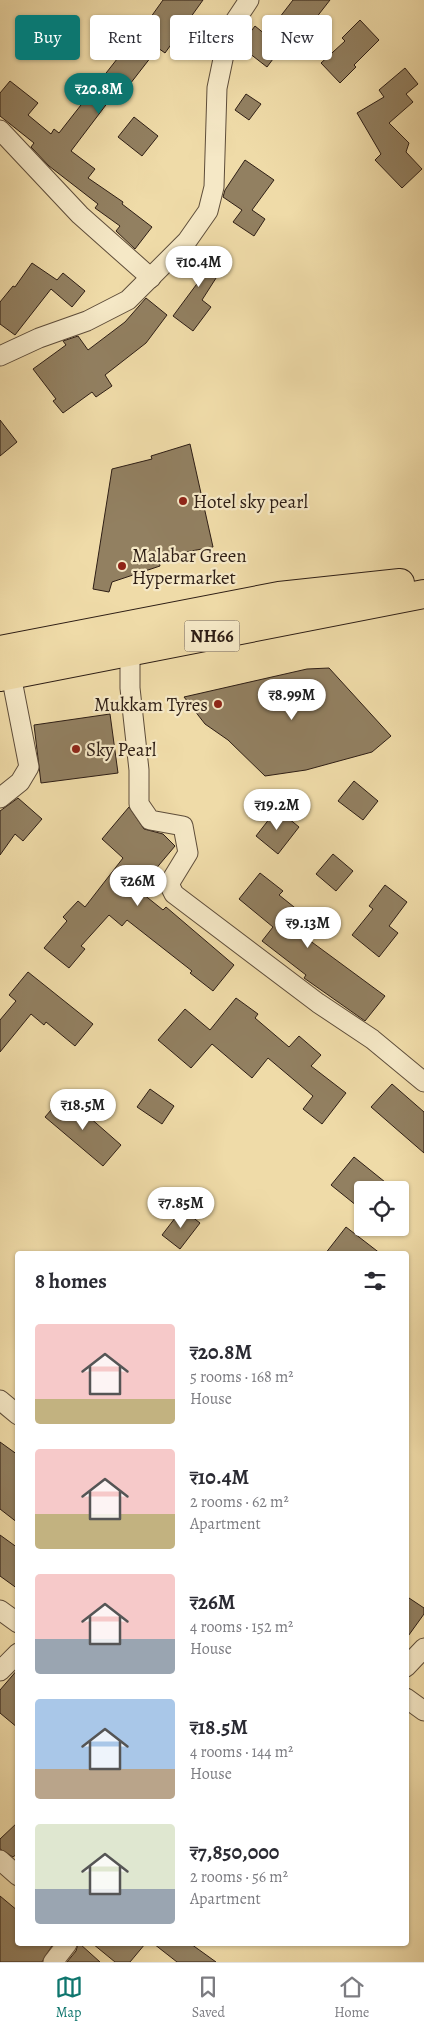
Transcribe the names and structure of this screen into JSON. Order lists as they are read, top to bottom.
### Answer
{
  "streets": {
    "highway": ["NH66"]
  },
  "places": [
    "Hotel sky pearl",
    "Malabar Green Hypermarket",
    "Mukkam Tyres",
    "Sky Pearl"
  ],
  "page": {
    "chip": [
      "Buy",
      "Rent",
      "Filters",
      "New"
    ],
    "price": [
      "₹20.8M",
      "₹10.4M",
      "₹8.99M",
      "₹19.2M",
      "₹26M",
      "₹9.13M",
      "₹18.5M",
      "₹7.85M"
    ],
    "heading": "8 homes",
    "list": [
      {
        "name": "₹20.8M",
        "note": "5 rooms · 168 m² · House"
      },
      {
        "name": "₹10.4M",
        "note": "2 rooms · 62 m² · Apartment"
      },
      {
        "name": "₹26M",
        "note": "4 rooms · 152 m² · House"
      },
      {
        "name": "₹18.5M",
        "note": "4 rooms · 144 m² · House"
      },
      {
        "name": "₹7,850,000",
        "note": "2 rooms · 56 m² · Apartment"
      }
    ],
    "tabs": ["Map", "Saved", "Home"]
  }
}
